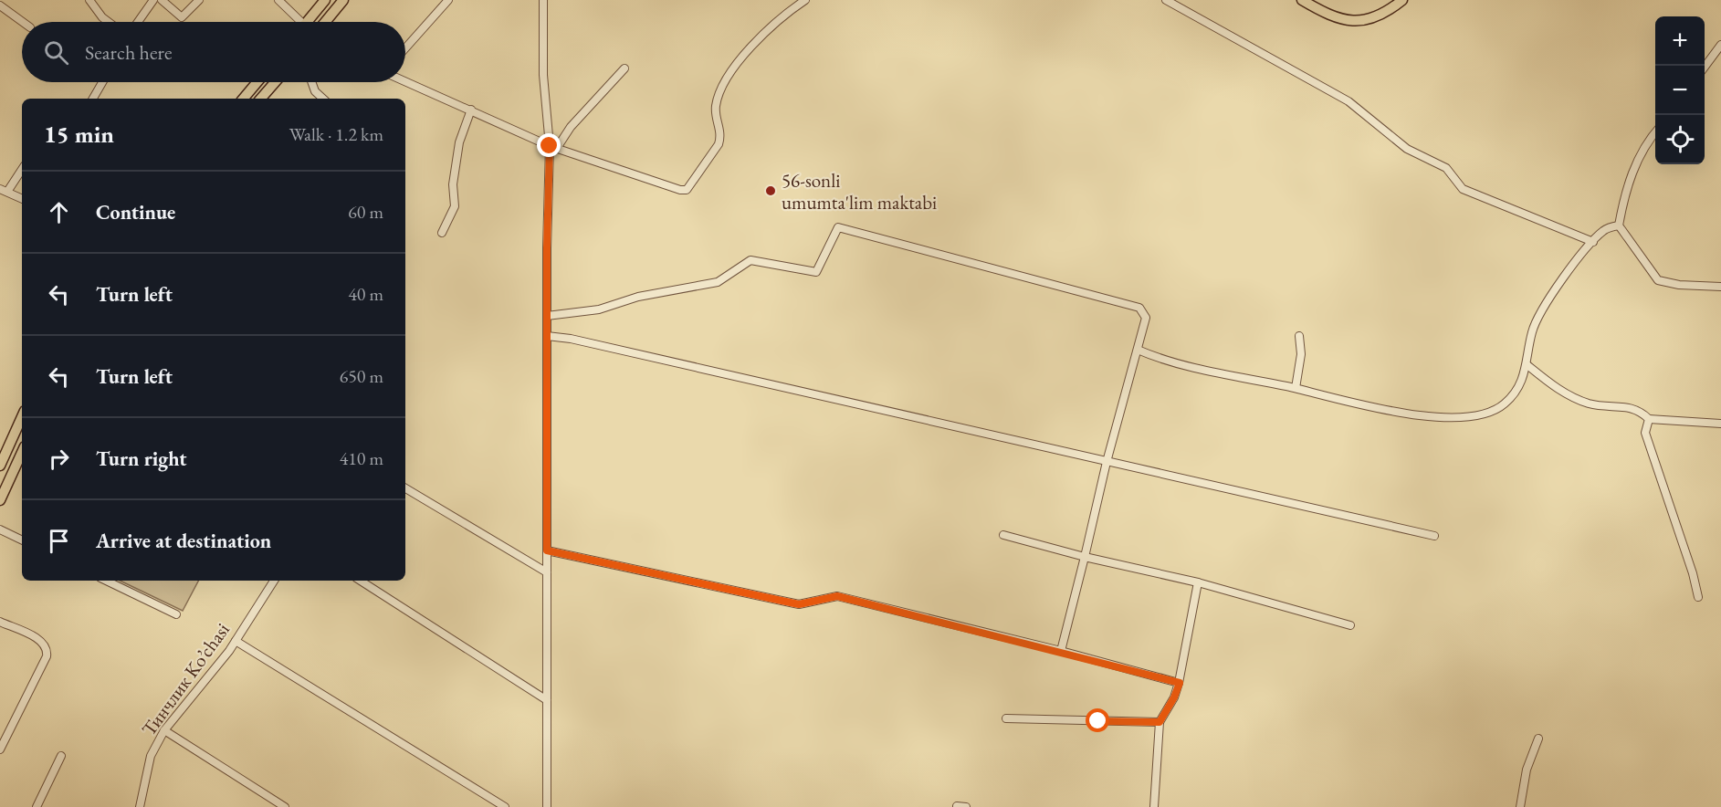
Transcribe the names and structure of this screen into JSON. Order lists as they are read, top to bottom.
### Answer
{
  "streets": {
    "street": ["Тинчлик Ko’chasi"]
  },
  "places": ["56-sonli umumta'lim maktabi"],
  "page": {
    "map_buttons": ["+", "−"],
    "search": "Search here",
    "heading": ["15 min", "Walk · 1.2 km"],
    "list": [
      ["Continue", "60 m"],
      ["Turn left", "40 m"],
      ["Turn left", "650 m"],
      ["Turn right", "410 m"],
      "Arrive at destination"
    ]
  }
}
